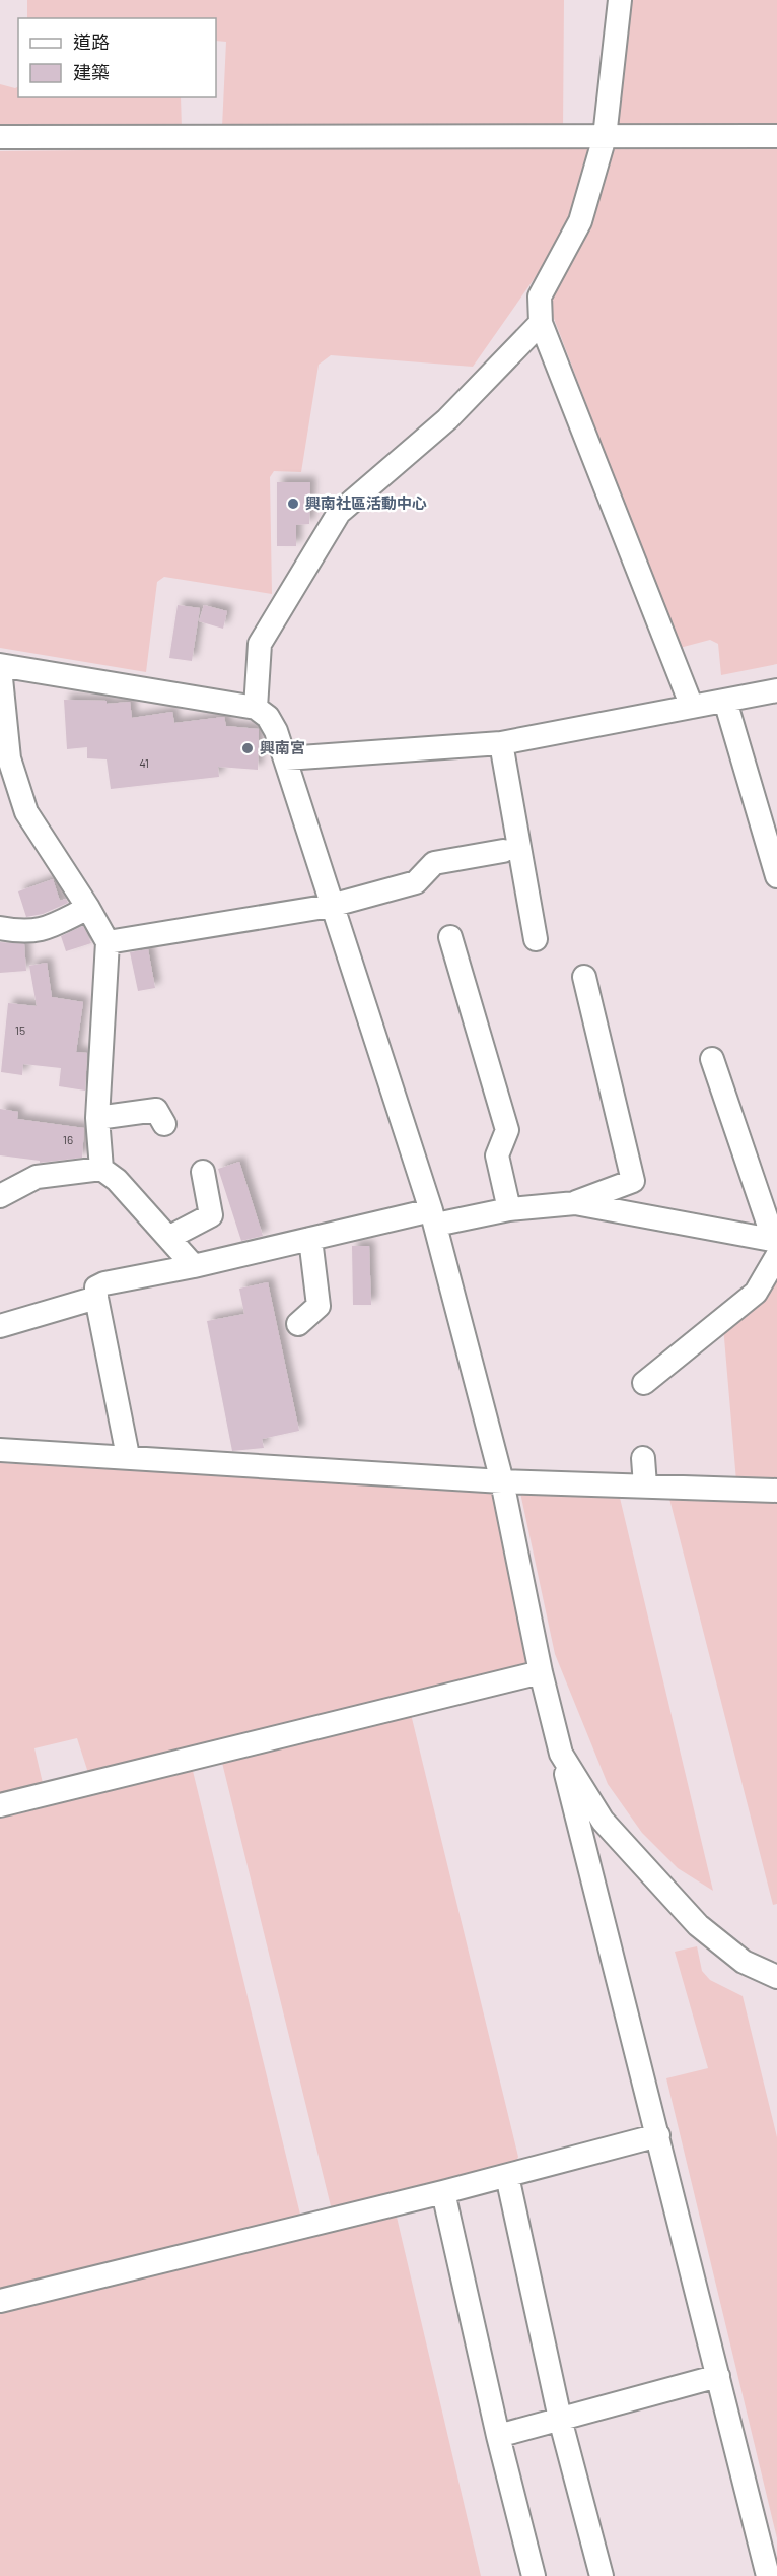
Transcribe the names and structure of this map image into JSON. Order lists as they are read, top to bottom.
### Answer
{
  "places": ["興南社區活動中心", "興南宮"],
  "house_numbers": ["41", "15", "16"],
  "legend": ["道路", "建築"]
}
